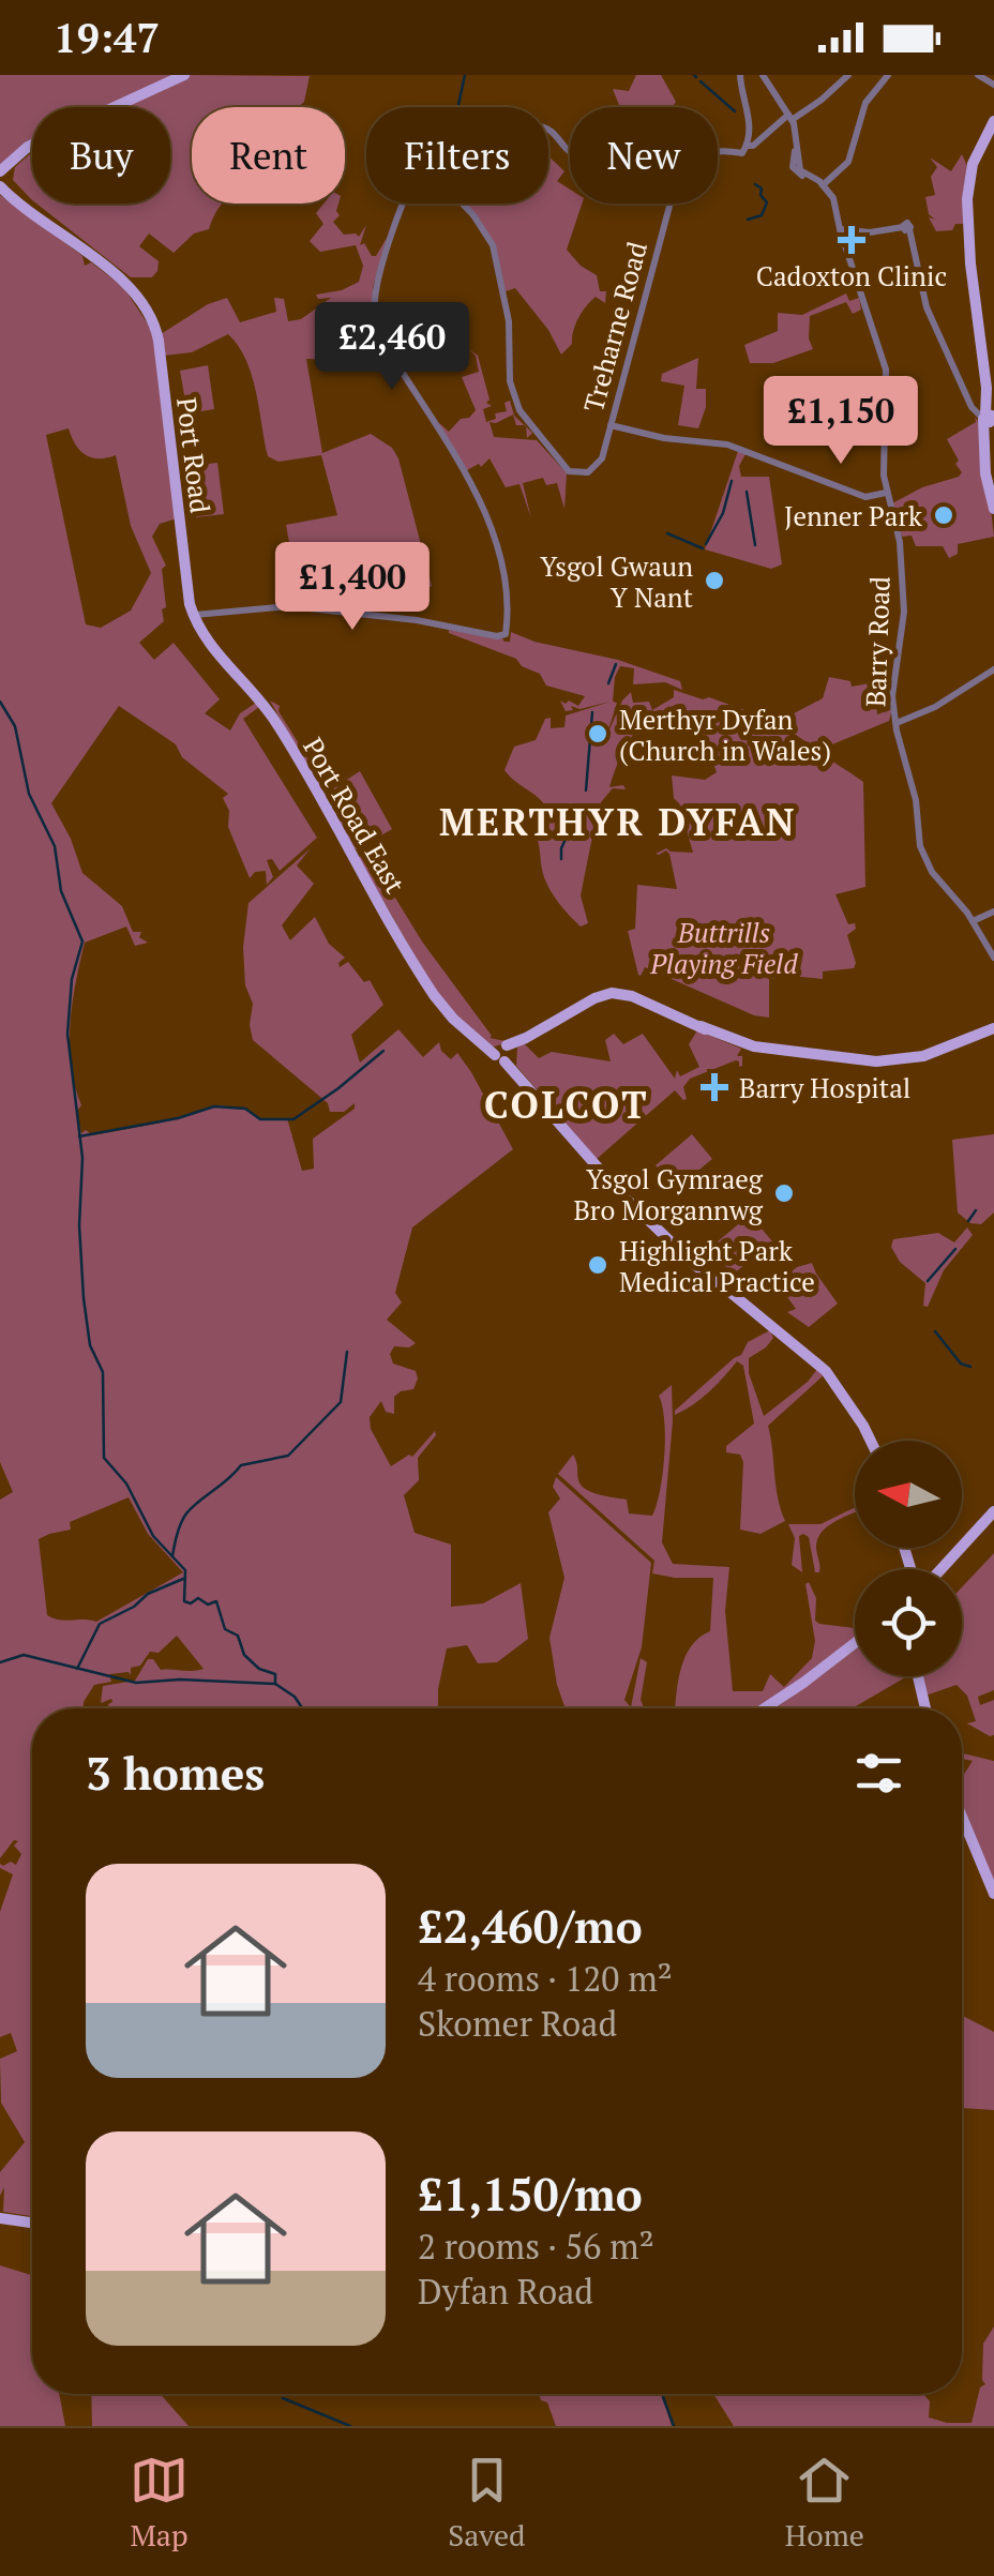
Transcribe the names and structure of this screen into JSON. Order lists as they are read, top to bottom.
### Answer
{
  "streets": {
    "main road": ["Port Road", "Port Road East"],
    "street": ["Treharne Road", "Barry Road"]
  },
  "crossings": [
    ["Port Road", "Port Road East"]
  ],
  "districts": ["MERTHYR DYFAN", "COLCOT"],
  "parks": ["Buttrills Playing Field"],
  "places": {
    "health": ["Cadoxton Clinic", "Barry Hospital"],
    "other": [
      "Jenner Park",
      "Ysgol Gwaun Y Nant",
      "Merthyr Dyfan (Church in Wales)",
      "Ysgol Gymraeg Bro Morgannwg",
      "Highlight Park Medical Practice"
    ]
  },
  "north": "left",
  "page": {
    "status": "19:47",
    "chip": [
      "Buy",
      "Rent",
      "Filters",
      "New"
    ],
    "price": ["£2,460", "£1,150", "£1,400"],
    "heading": "3 homes",
    "list": [
      {
        "name": "£2,460/mo",
        "note": "4 rooms · 120 m² · Skomer Road"
      },
      {
        "name": "£1,150/mo",
        "note": "2 rooms · 56 m² · Dyfan Road"
      }
    ],
    "tabs": ["Map", "Saved", "Home"]
  }
}
